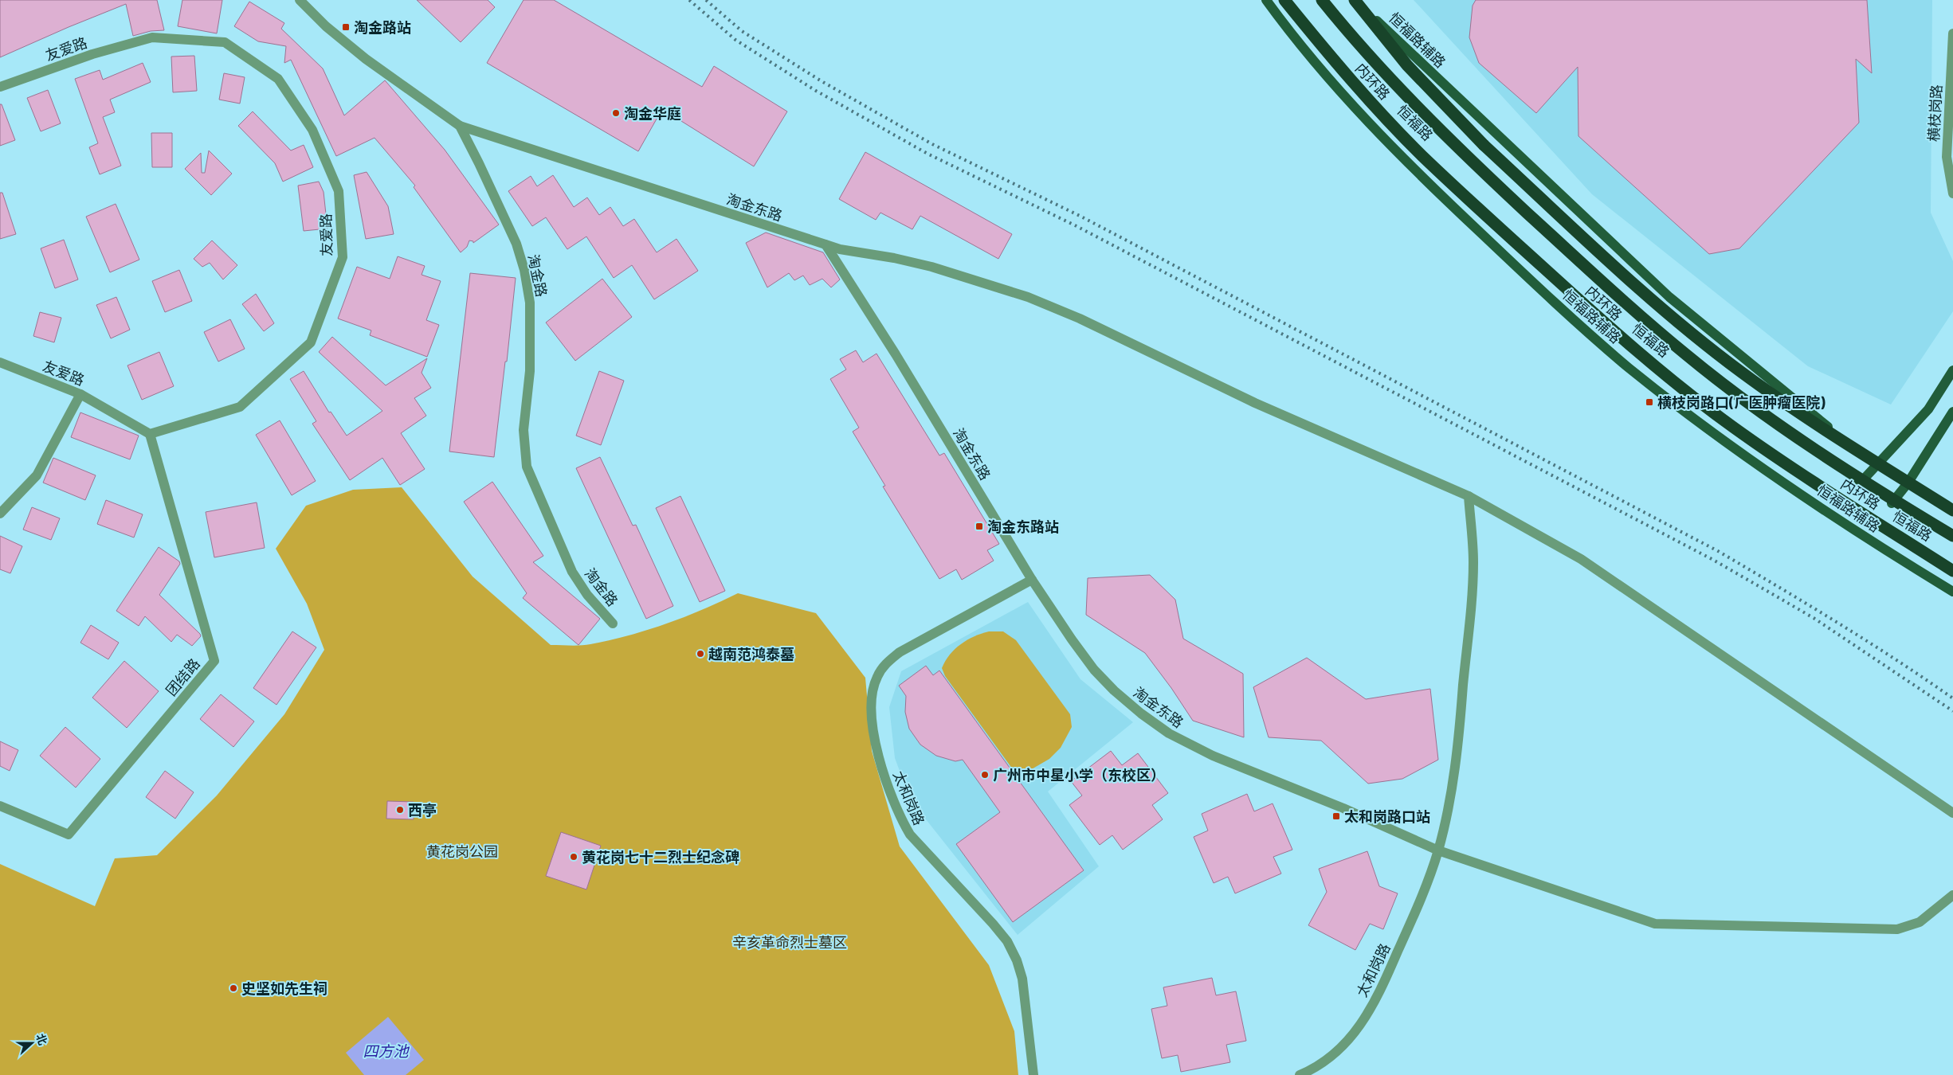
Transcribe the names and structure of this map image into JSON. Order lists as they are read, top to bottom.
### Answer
{
  "streets": {
    "highway": ["内环路"],
    "main road": ["恒福路辅路", "恒福路"],
    "street": [
      "友爱路",
      "横枝岗路",
      "淘金东路",
      "淘金路",
      "团结路",
      "太和岗路"
    ]
  },
  "crossings": [
    ["友爱路", "团结路"],
    ["内环路", "恒福路"],
    ["淘金东路", "淘金路"],
    ["淘金东路", "太和岗路"]
  ],
  "water": ["四方池"],
  "parks": ["黄花岗公园", "辛亥革命烈士墓区"],
  "places": {
    "transit": [
      "淘金路站",
      "横枝岗路口(广医肿瘤医院)",
      "淘金东路站",
      "太和岗路口站"
    ],
    "other": [
      "淘金华庭",
      "越南范鸿泰墓",
      "广州市中星小学（东校区）",
      "西亭",
      "黄花岗七十二烈士纪念碑",
      "史坚如先生祠"
    ]
  },
  "north": "right"
}
